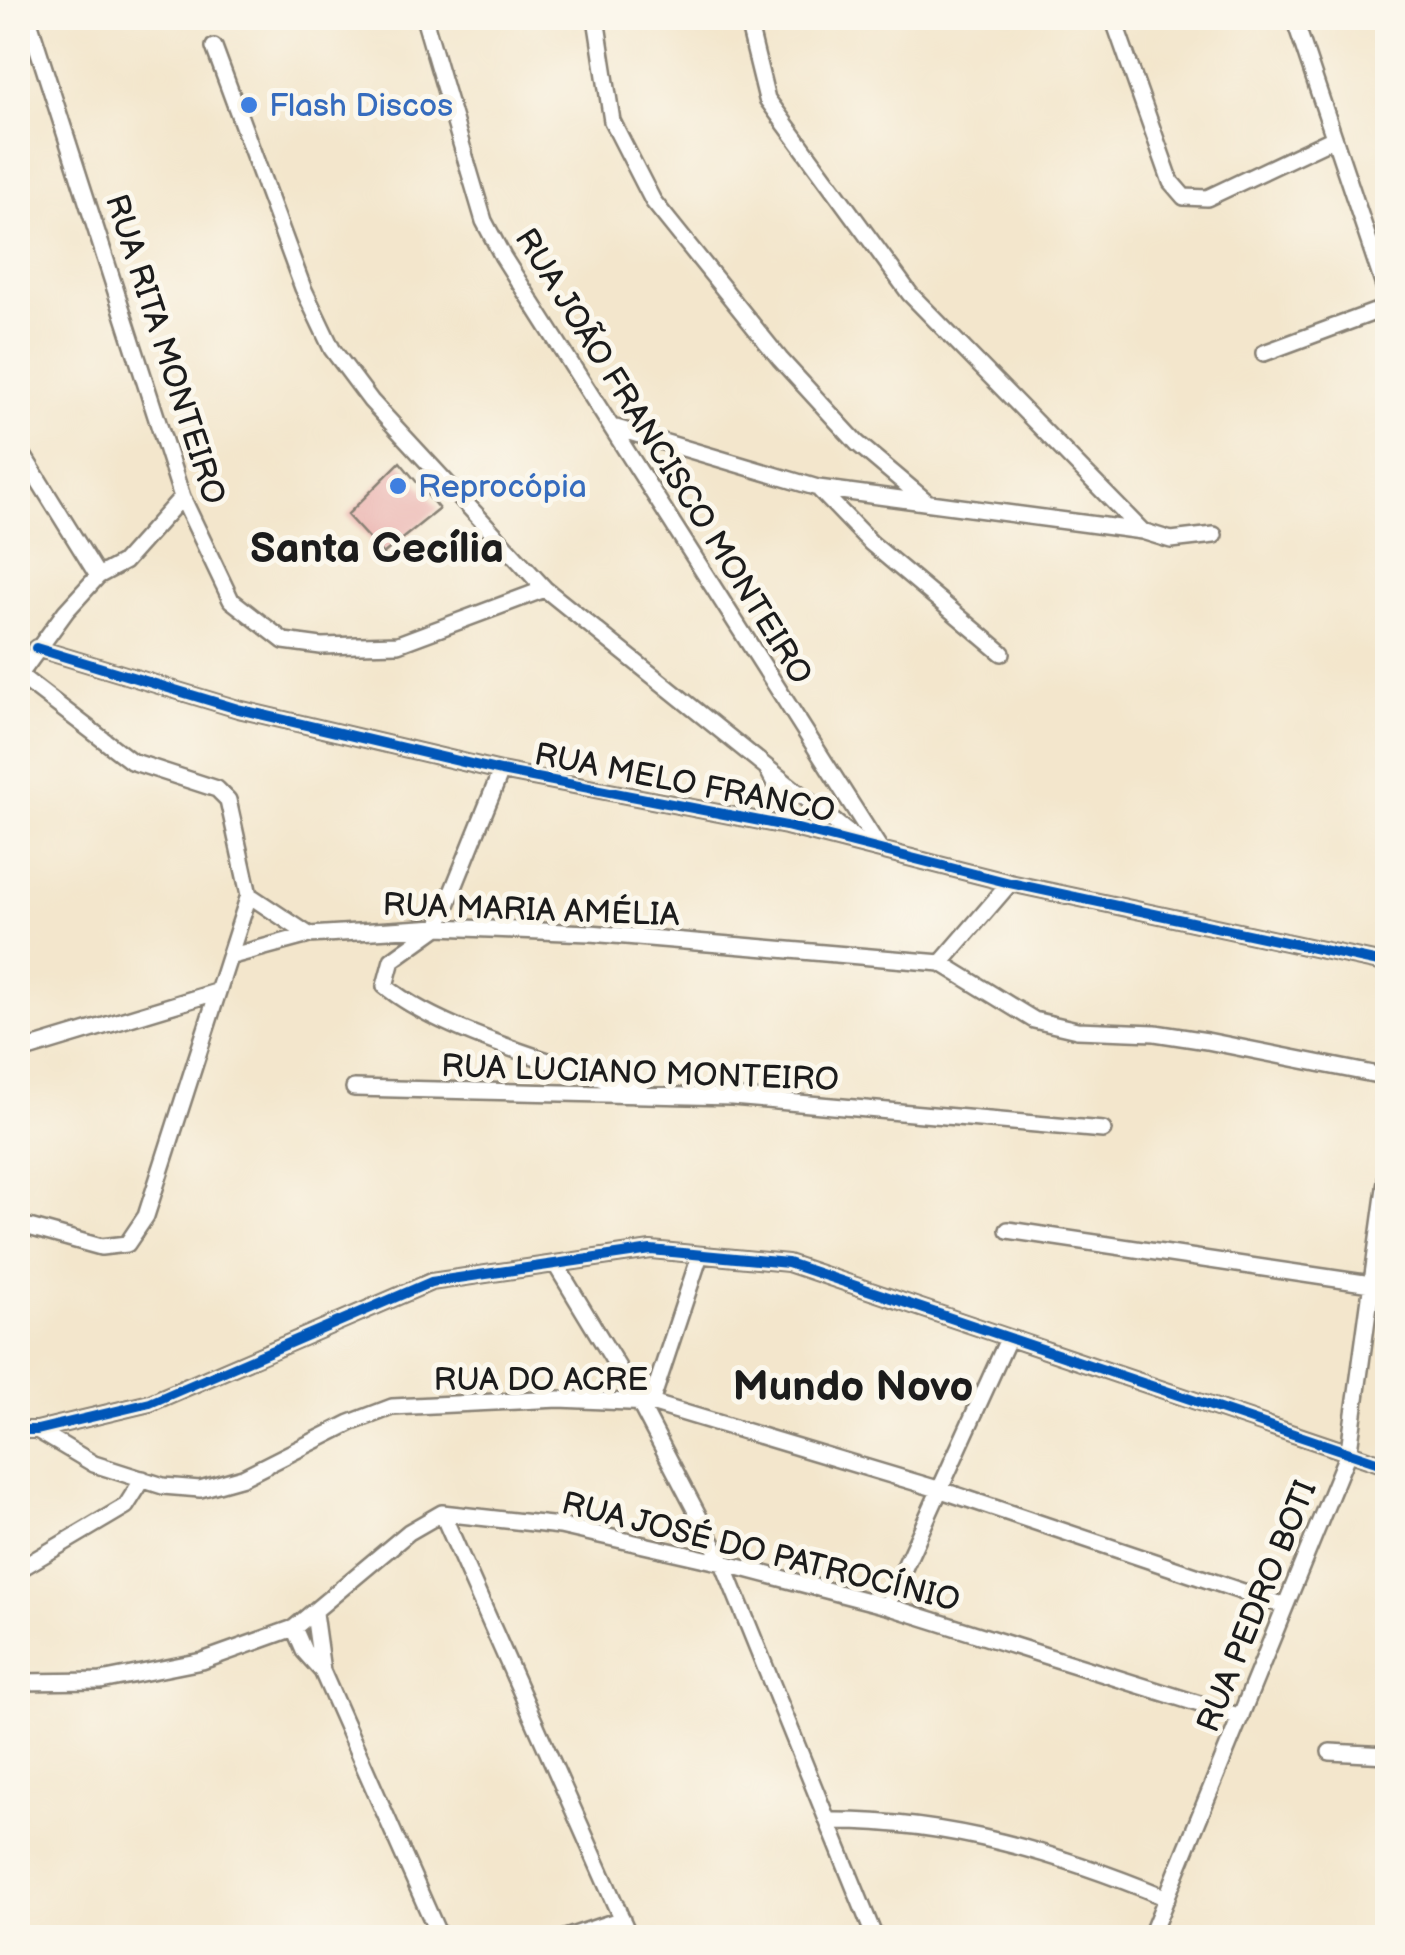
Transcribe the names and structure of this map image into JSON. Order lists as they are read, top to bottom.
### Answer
{
  "streets": {
    "street": [
      "RUA RITA MONTEIRO",
      "RUA JOÃO FRANCISCO MONTEIRO",
      "RUA MELO FRANCO",
      "RUA MARIA AMÉLIA",
      "RUA LUCIANO MONTEIRO",
      "RUA DO ACRE",
      "RUA JOSÉ DO PATROCÍNIO",
      "RUA PEDRO BOTI"
    ]
  },
  "crossings": [
    ["RUA JOÃO FRANCISCO MONTEIRO", "RUA MELO FRANCO"],
    ["RUA DO ACRE", "RUA PEDRO BOTI"],
    ["RUA JOSÉ DO PATROCÍNIO", "RUA PEDRO BOTI"]
  ],
  "districts": ["Santa Cecília", "Mundo Novo"],
  "places": ["Flash Discos", "Reprocópia"]
}
